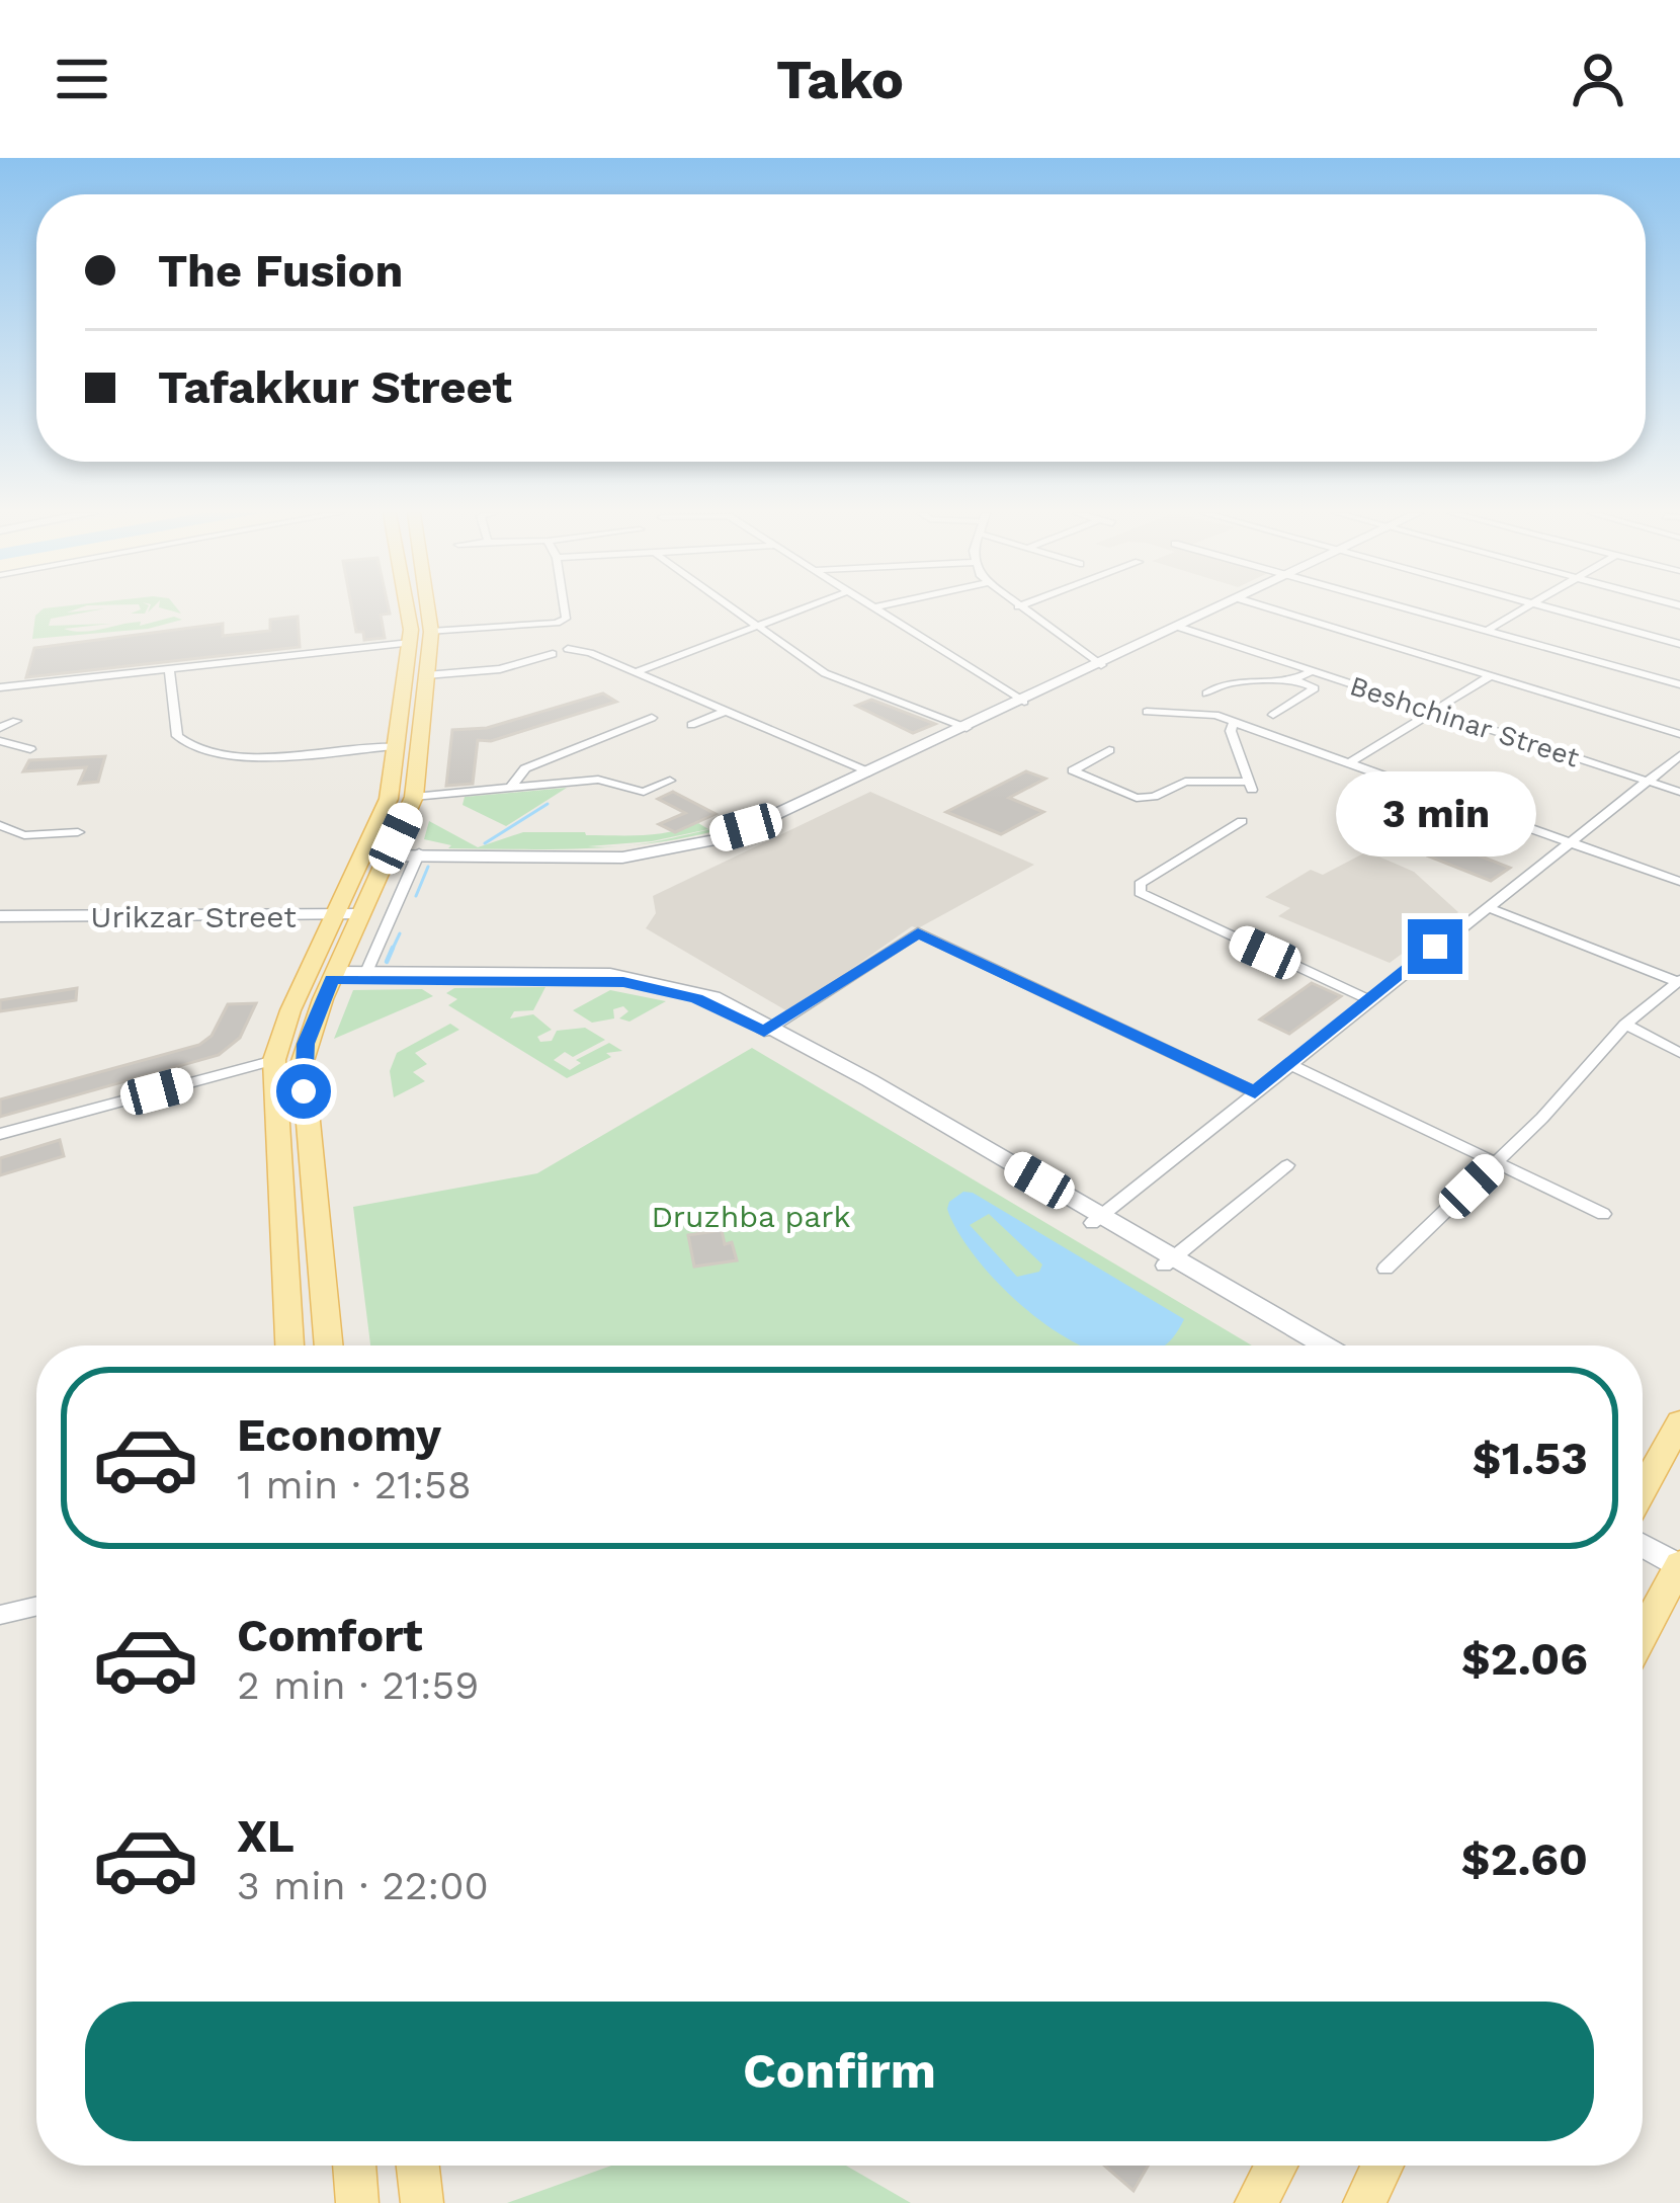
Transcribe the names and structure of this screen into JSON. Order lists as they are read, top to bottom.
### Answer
{
  "streets": {
    "main road": ["Urikzar Street"],
    "street": ["Beshchinar Street"]
  },
  "parks": ["Druzhba park"],
  "page": {
    "header": "Tako",
    "banner": ["The Fusion", "Tafakkur Street"],
    "bubble": "3 min",
    "list": [
      {
        "name": "Economy",
        "note": "1 min · 21:58",
        "value": "$1.53"
      },
      {
        "name": "Comfort",
        "note": "2 min · 21:59",
        "value": "$2.06"
      },
      {
        "name": "XL",
        "note": "3 min · 22:00",
        "value": "$2.60"
      }
    ],
    "buttons": "Confirm"
  }
}
